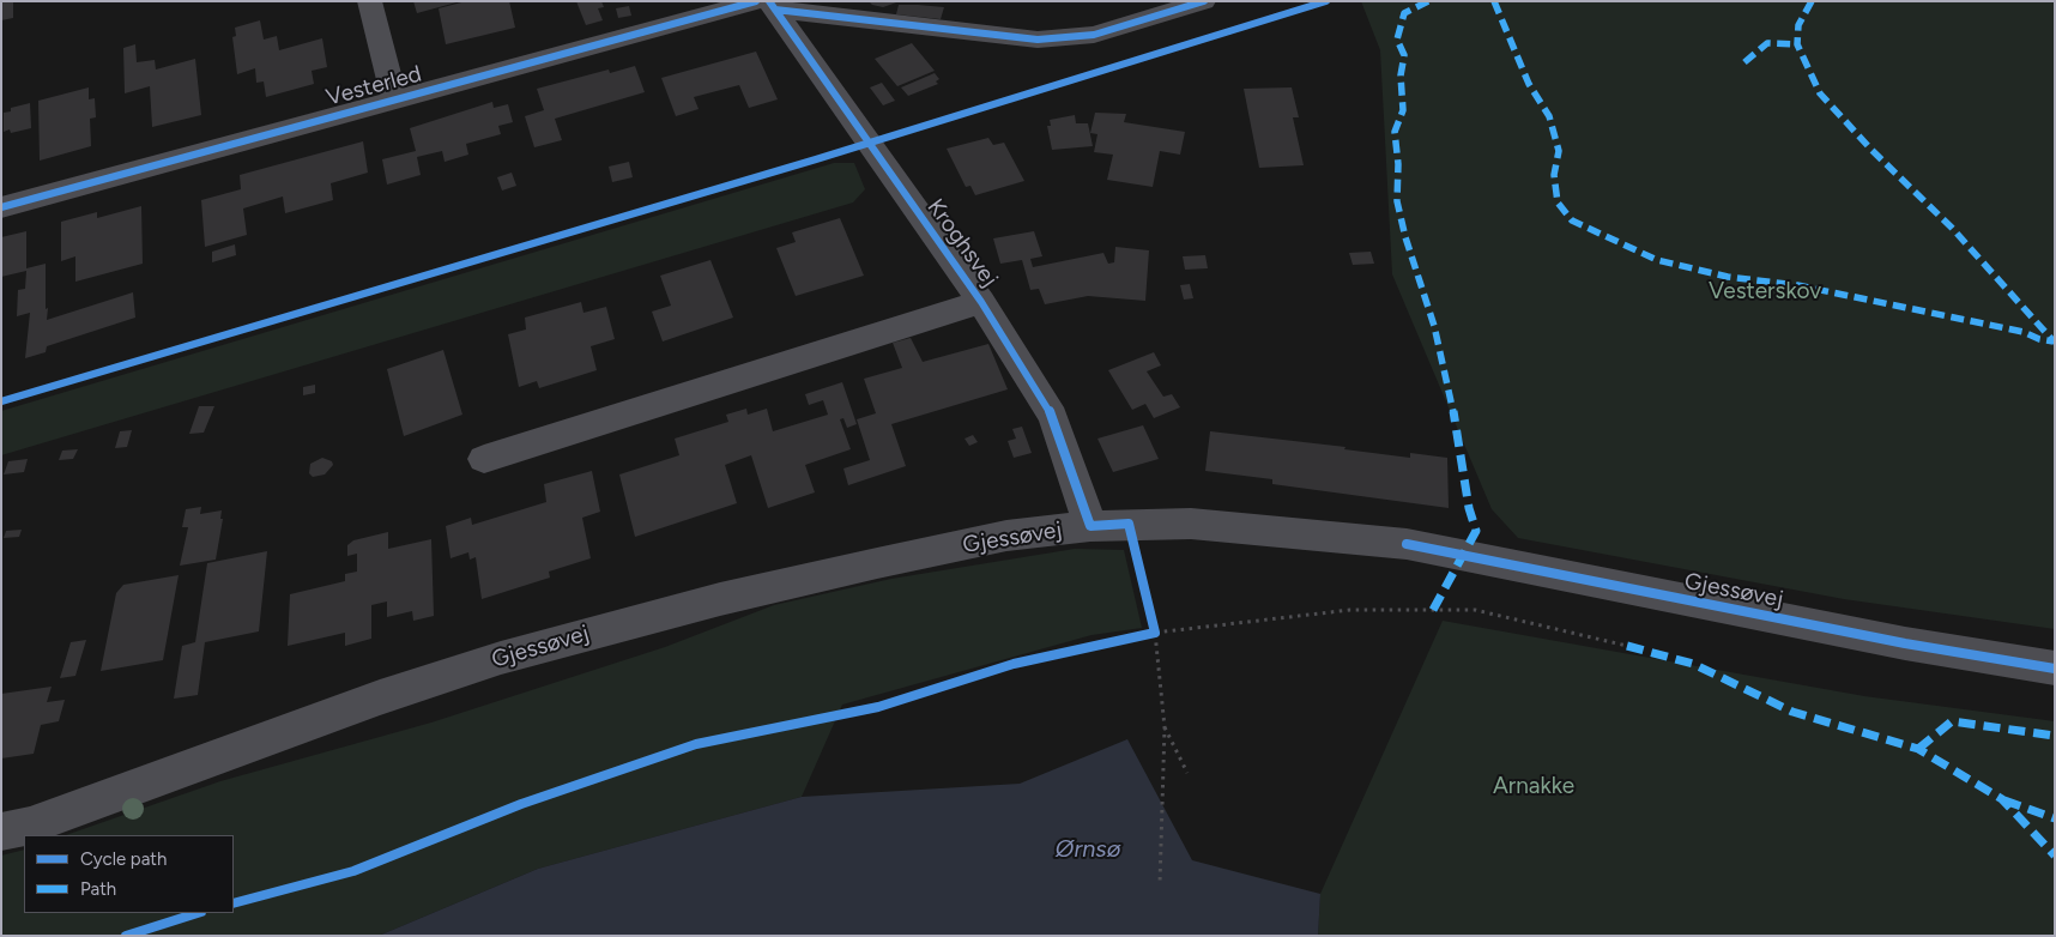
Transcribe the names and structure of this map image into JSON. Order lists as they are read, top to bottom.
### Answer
{
  "streets": {
    "street": ["Vesterled", "Kroghsvej", "Gjessøvej"]
  },
  "crossings": [
    ["Vesterled", "Kroghsvej"],
    ["Kroghsvej", "Gjessøvej"]
  ],
  "water": ["Ørnsø"],
  "parks": ["Vesterskov", "Arnakke"],
  "legend": ["Cycle path", "Path"]
}
